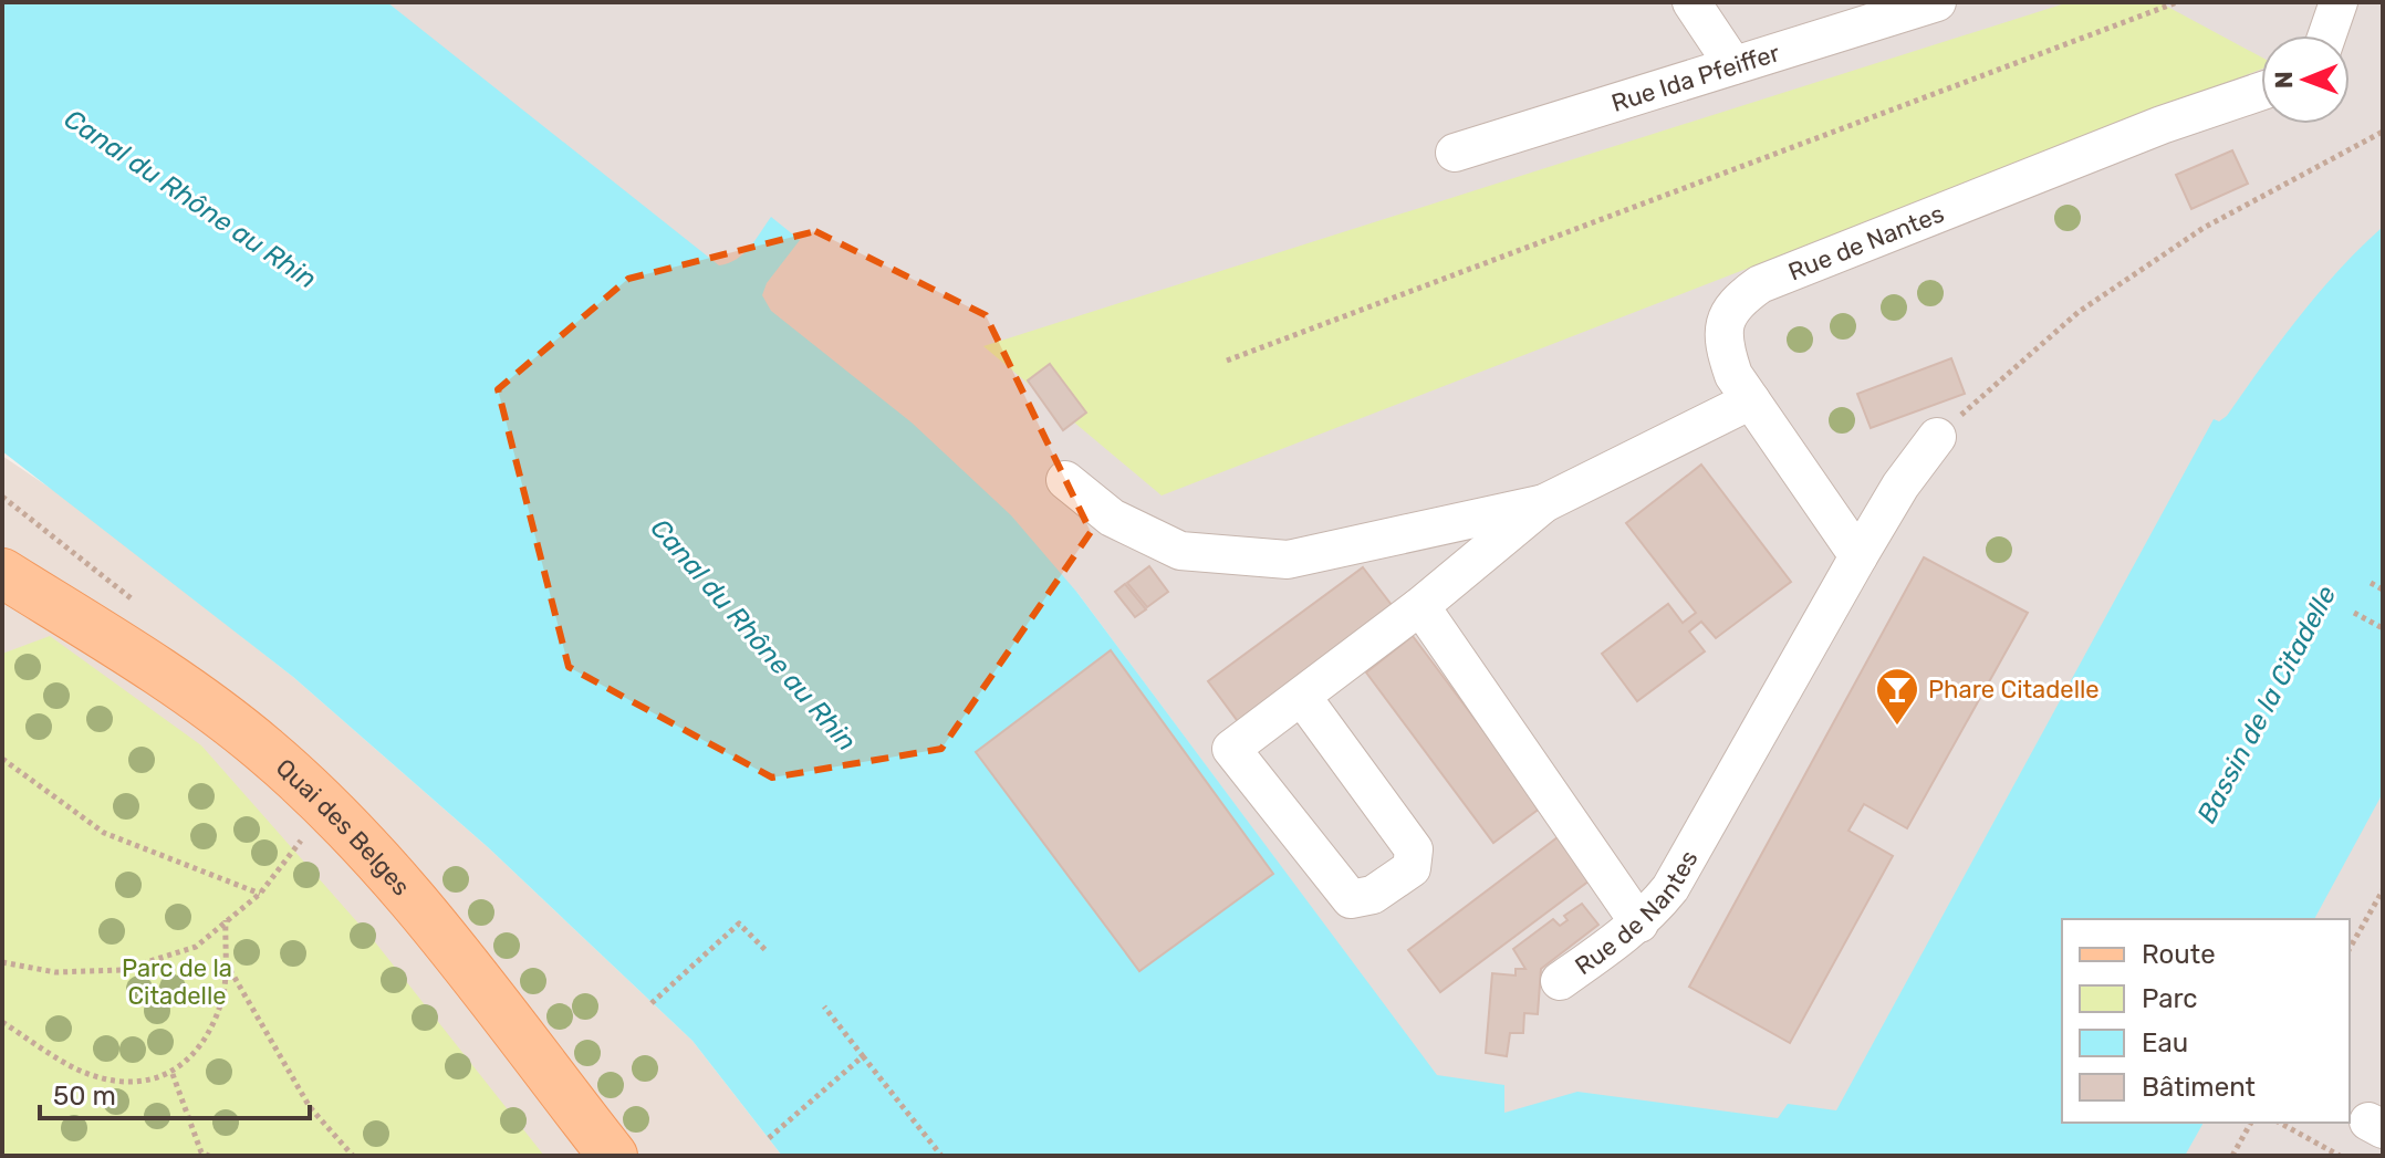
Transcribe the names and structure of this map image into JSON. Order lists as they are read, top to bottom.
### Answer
{
  "streets": {
    "main road": ["Quai des Belges"],
    "street": ["Rue Ida Pfeiffer", "Rue de Nantes"]
  },
  "water": ["Canal du Rhône au Rhin", "Bassin de la Citadelle"],
  "parks": ["Parc de la Citadelle"],
  "places": {
    "bar": ["Phare Citadelle"]
  },
  "legend": [
    "Route",
    "Parc",
    "Eau",
    "Bâtiment"
  ],
  "scale_bar": "50 m",
  "north": "left"
}
